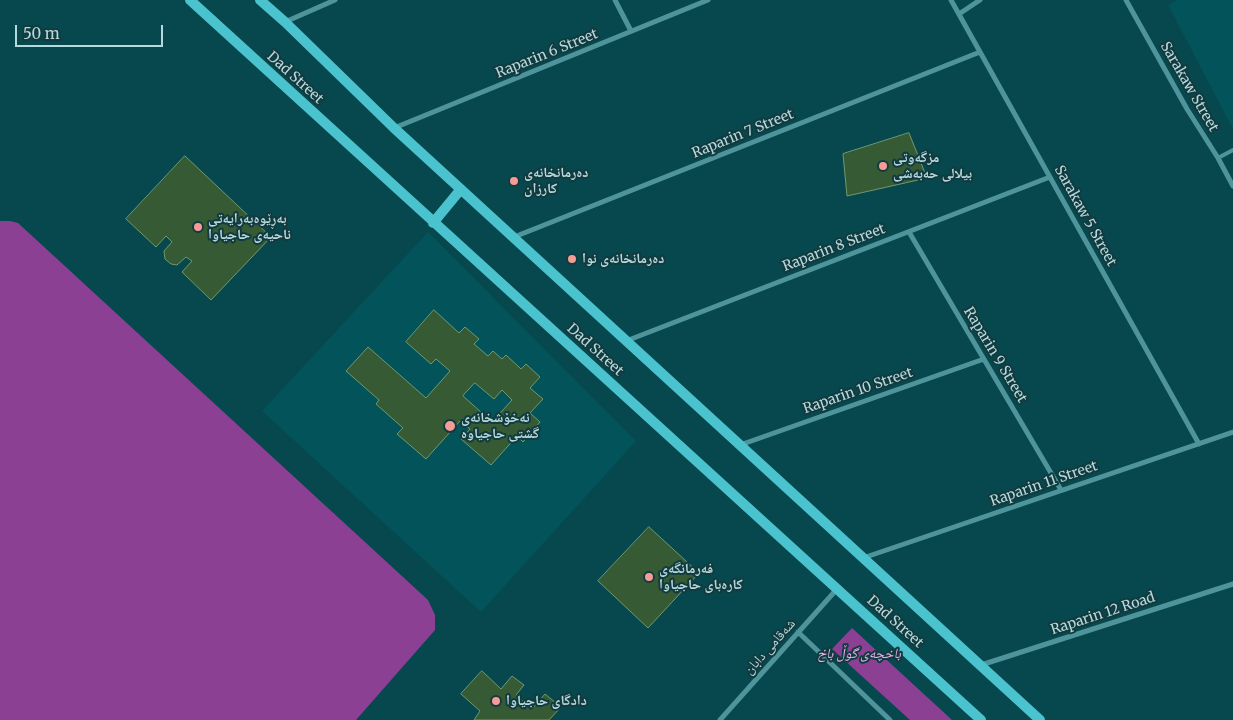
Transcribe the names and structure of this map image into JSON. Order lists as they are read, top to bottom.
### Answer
{
  "streets": {
    "street": [
      "Raparin 6 Street",
      "Dad Street",
      "Sarakaw Street",
      "Raparin 7 Street",
      "Sarakaw 5 Street",
      "Raparin 8 Street",
      "Raparin 9 Street",
      "Raparin 10 Street",
      "Raparin 11 Street",
      "Raparin 12 Road",
      "شەقامی دابان"
    ]
  },
  "crossings": [
    ["Raparin 6 Street", "Dad Street"],
    ["Dad Street", "Raparin 7 Street"],
    ["Dad Street", "Raparin 8 Street"],
    ["Dad Street", "Raparin 10 Street"],
    ["Dad Street", "Raparin 11 Street"],
    ["Dad Street", "Raparin 12 Road"],
    ["Dad Street", "شەقامی دابان"],
    ["Raparin 7 Street", "Sarakaw 5 Street"],
    ["Sarakaw 5 Street", "Raparin 8 Street"],
    ["Sarakaw 5 Street", "Raparin 11 Street"],
    ["Raparin 8 Street", "Raparin 9 Street"],
    ["Raparin 9 Street", "Raparin 10 Street"],
    ["Raparin 9 Street", "Raparin 11 Street"]
  ],
  "parks": ["باخچەی گوڵ باخ"],
  "places": [
    "مزگەوتی بیلالی حەبەشی",
    "دەرمانخانەی کارزان",
    "بەڕێوەبەرایەتی ناحیەی حاجیاوا",
    "دەرمانخانەی نوا",
    "نەخۆشخانەی گشتی حاجیاوە",
    "فەرمانگەی کارەبای حاجیاوا",
    "دادگای حاجیاوا"
  ],
  "scale_bar": "50 m"
}
